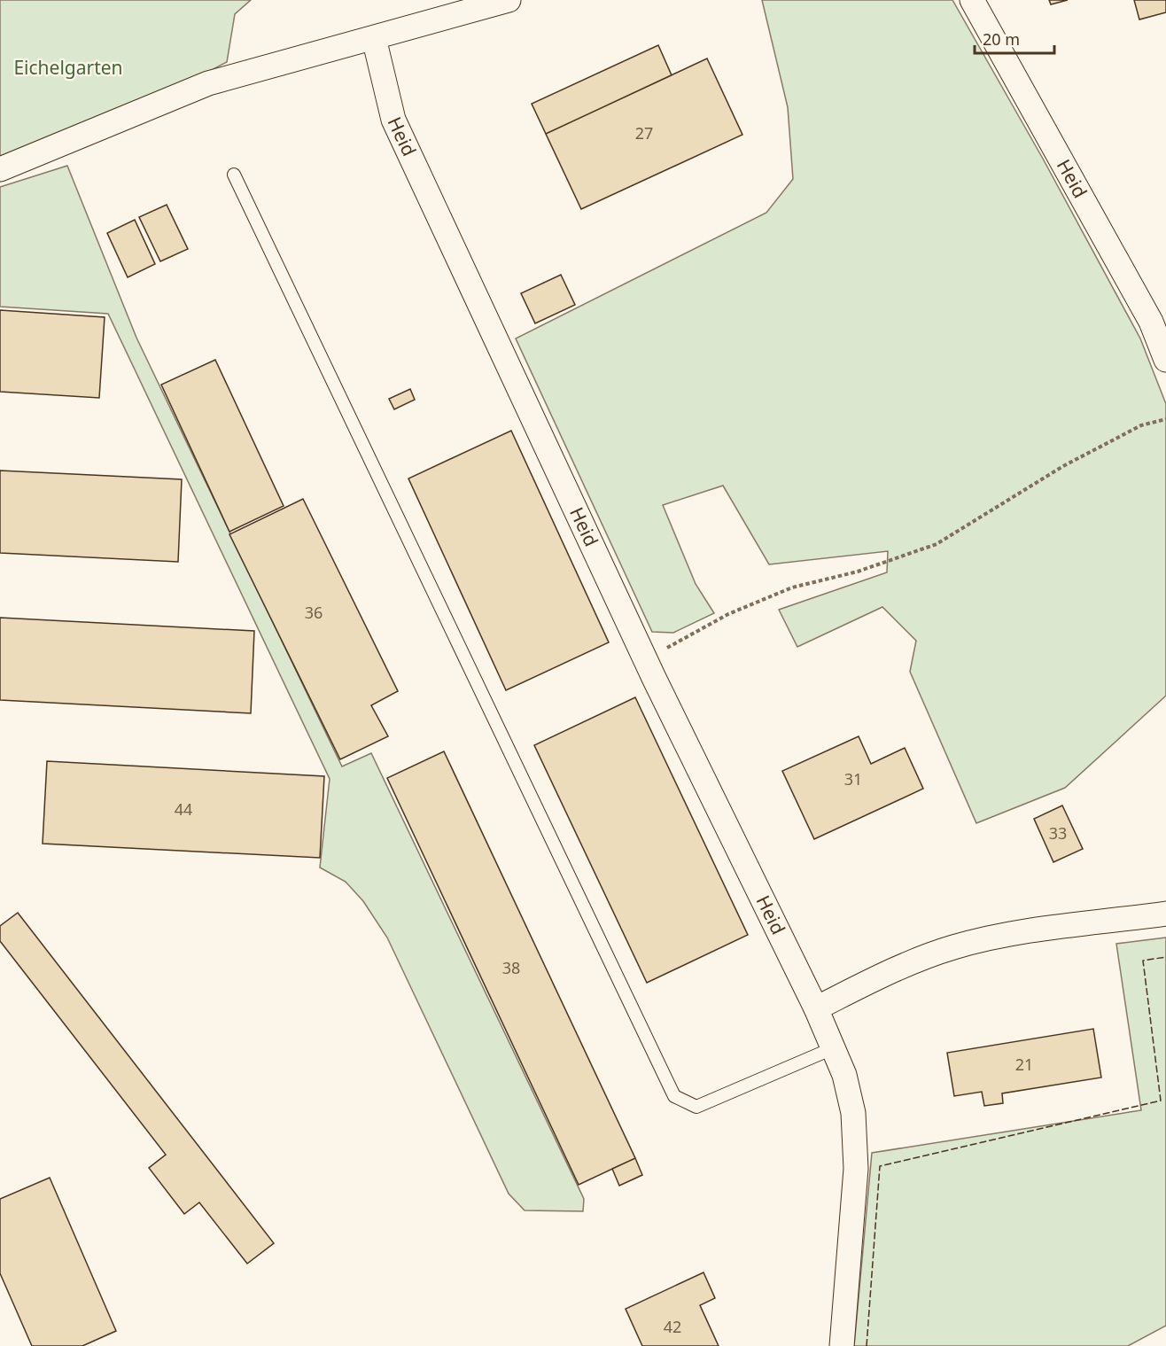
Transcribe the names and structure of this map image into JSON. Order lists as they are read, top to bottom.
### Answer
{
  "streets": {
    "street": ["Heid"]
  },
  "parks": ["Eichelgarten"],
  "house_numbers": [
    "27",
    "36",
    "31",
    "44",
    "33",
    "38",
    "21",
    "42"
  ],
  "scale_bar": "20 m"
}
